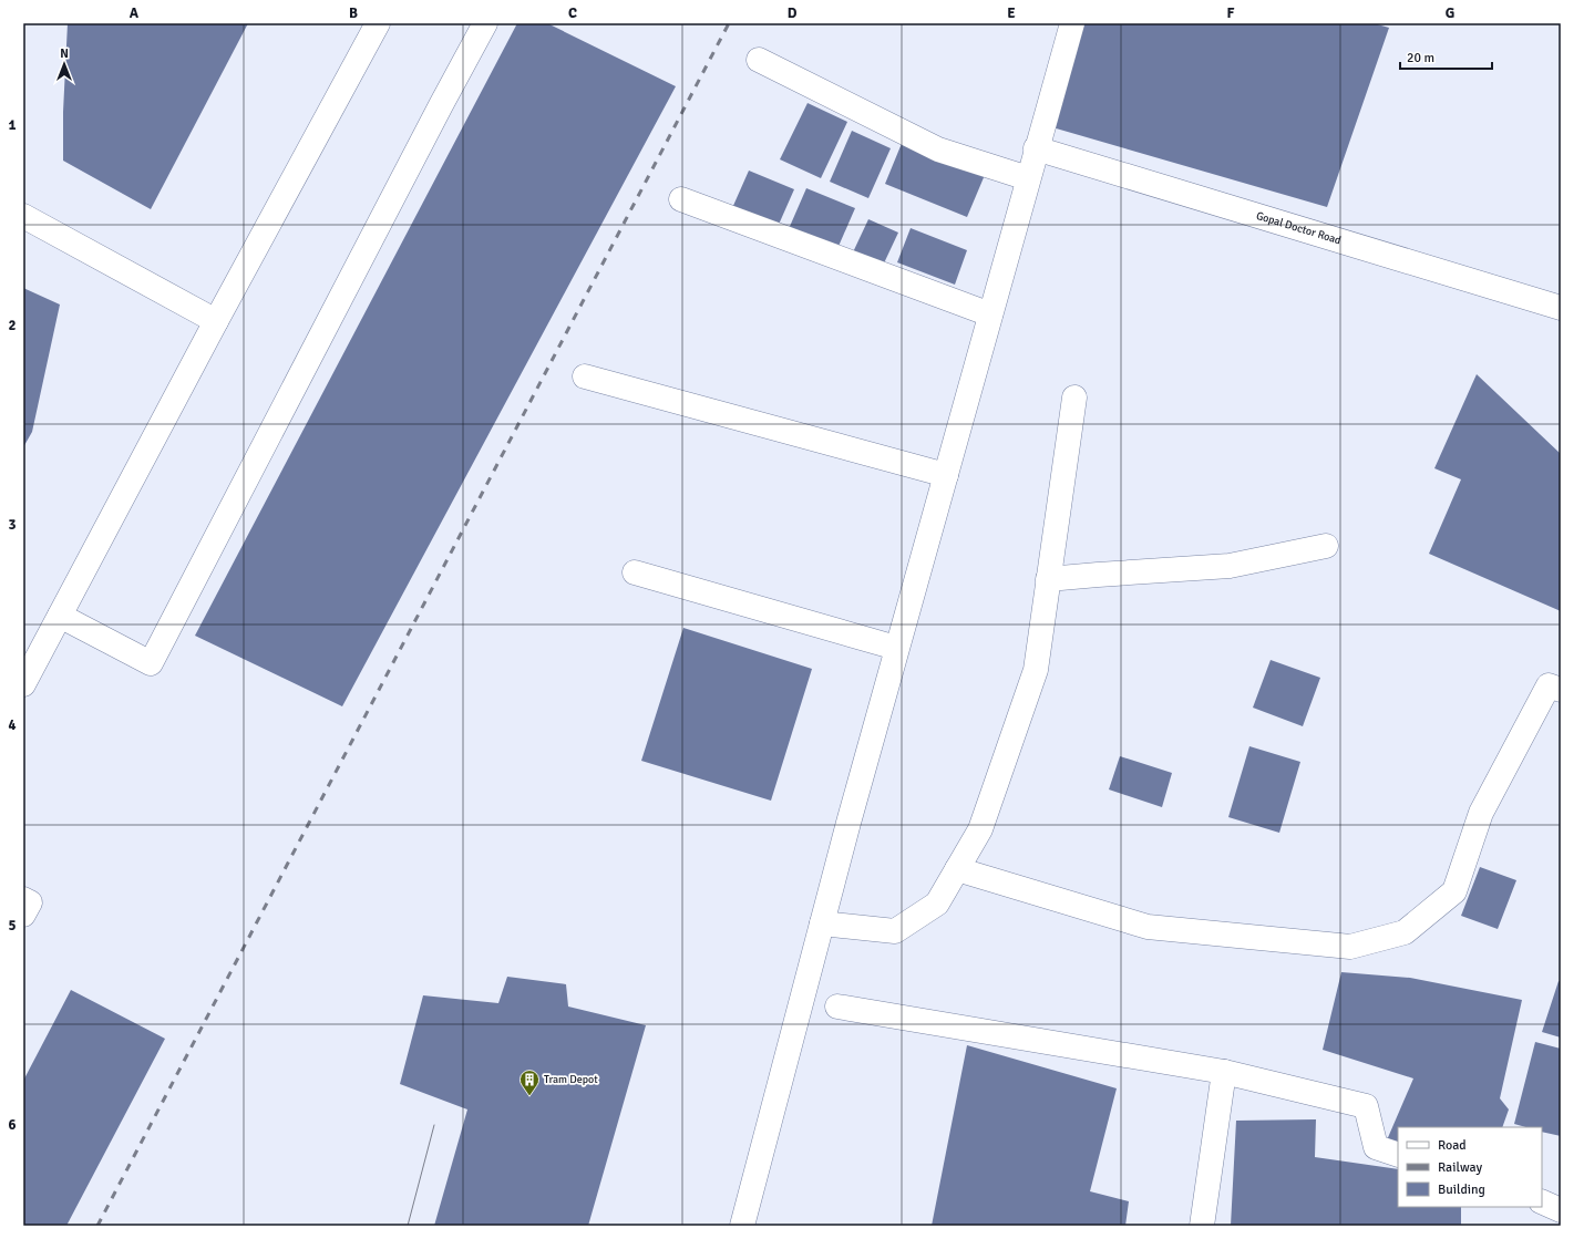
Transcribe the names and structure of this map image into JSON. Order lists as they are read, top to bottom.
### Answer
{
  "streets": {
    "street": ["Gopal Doctor Road"]
  },
  "places": {
    "building": ["Tram Depot"]
  },
  "legend": ["Road", "Railway", "Building"],
  "scale_bar": "20 m",
  "north": "top",
  "grid": {
    "columns": [
      "A",
      "B",
      "C",
      "D",
      "E",
      "F",
      "G"
    ],
    "rows": [
      "1",
      "2",
      "3",
      "4",
      "5",
      "6"
    ]
  }
}
